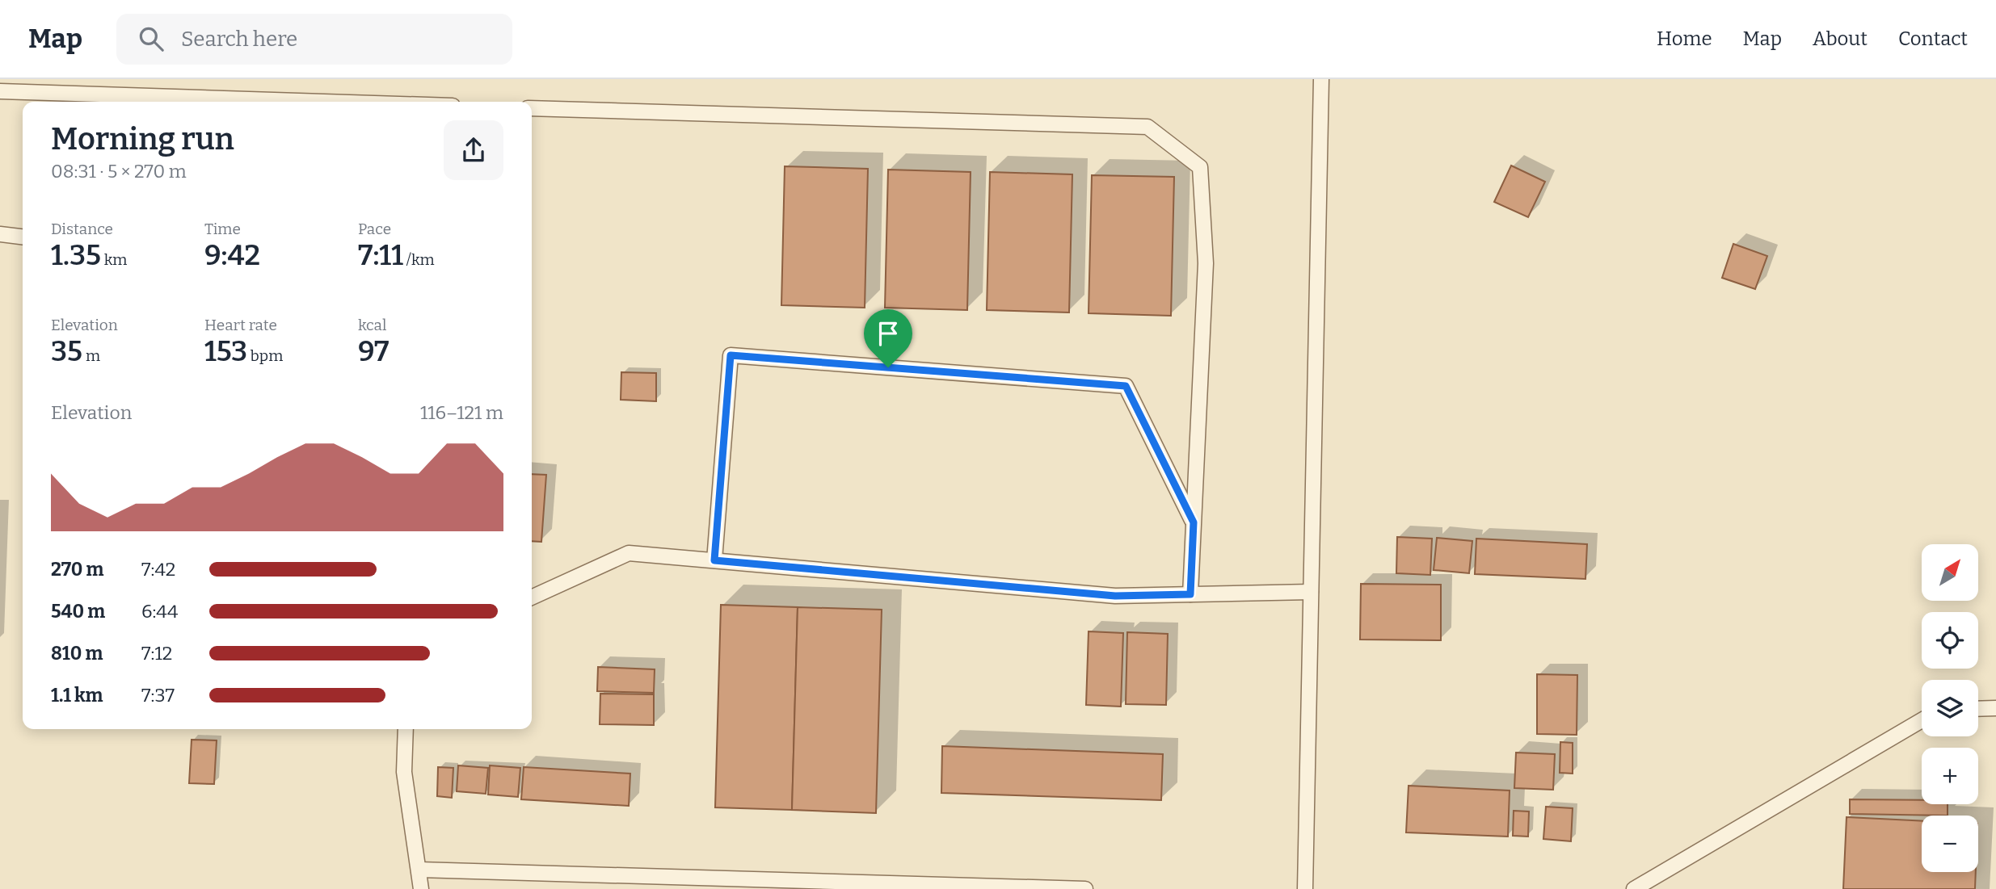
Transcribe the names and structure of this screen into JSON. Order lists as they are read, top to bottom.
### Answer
{
  "north": "top right",
  "page": {
    "header": "Map",
    "search": "Search here",
    "nav": [
      "Home",
      "Map",
      "About",
      "Contact"
    ],
    "heading": ["Morning run", "08:31 · 5 × 270 m"],
    "stats": [
      ["Distance", "1.35 km"],
      ["Time", "9:42"],
      ["Pace", "7:11 /km"],
      ["Elevation", "35 m"],
      ["Heart rate", "153 bpm"],
      ["kcal", "97"]
    ],
    "chart": ["Elevation", "116–121 m"],
    "map_buttons": ["+", "−"],
    "list": [
      {
        "name": "270 m",
        "note": "7:42"
      },
      {
        "name": "540 m",
        "note": "6:44"
      },
      {
        "name": "810 m",
        "note": "7:12"
      },
      {
        "name": "1.1 km",
        "note": "7:37"
      }
    ]
  }
}
